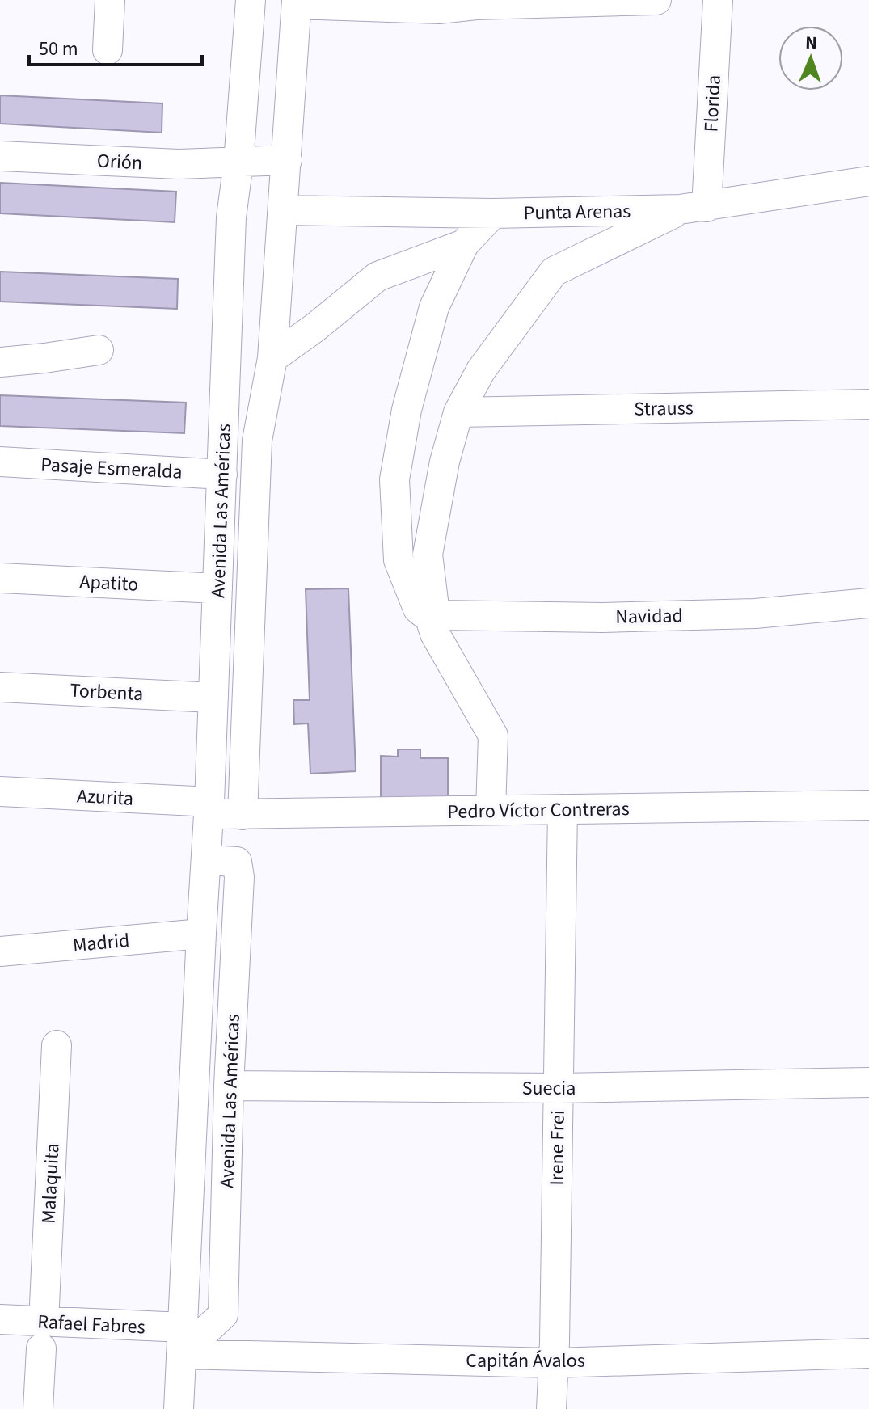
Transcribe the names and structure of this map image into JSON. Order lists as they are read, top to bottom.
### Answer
{
  "streets": {
    "street": [
      "Florida",
      "Orión",
      "Punta Arenas",
      "Strauss",
      "Pasaje Esmeralda",
      "Avenida Las Américas",
      "Apatito",
      "Navidad",
      "Torbenta",
      "Azurita",
      "Pedro Víctor Contreras",
      "Madrid",
      "Suecia",
      "Irene Frei",
      "Malaquita",
      "Rafael Fabres",
      "Capitán Ávalos"
    ]
  },
  "crossings": [
    ["Florida", "Punta Arenas"],
    ["Orión", "Avenida Las Américas"],
    ["Punta Arenas", "Avenida Las Américas"],
    ["Pasaje Esmeralda", "Avenida Las Américas"],
    ["Avenida Las Américas", "Apatito"],
    ["Avenida Las Américas", "Torbenta"],
    ["Avenida Las Américas", "Azurita"],
    ["Avenida Las Américas", "Pedro Víctor Contreras"],
    ["Avenida Las Américas", "Madrid"],
    ["Avenida Las Américas", "Suecia"],
    ["Avenida Las Américas", "Rafael Fabres"],
    ["Avenida Las Américas", "Capitán Ávalos"],
    ["Azurita", "Pedro Víctor Contreras"],
    ["Pedro Víctor Contreras", "Irene Frei"],
    ["Suecia", "Irene Frei"],
    ["Irene Frei", "Capitán Ávalos"],
    ["Malaquita", "Rafael Fabres"],
    ["Rafael Fabres", "Capitán Ávalos"]
  ],
  "scale_bar": "50 m",
  "north": "top"
}
